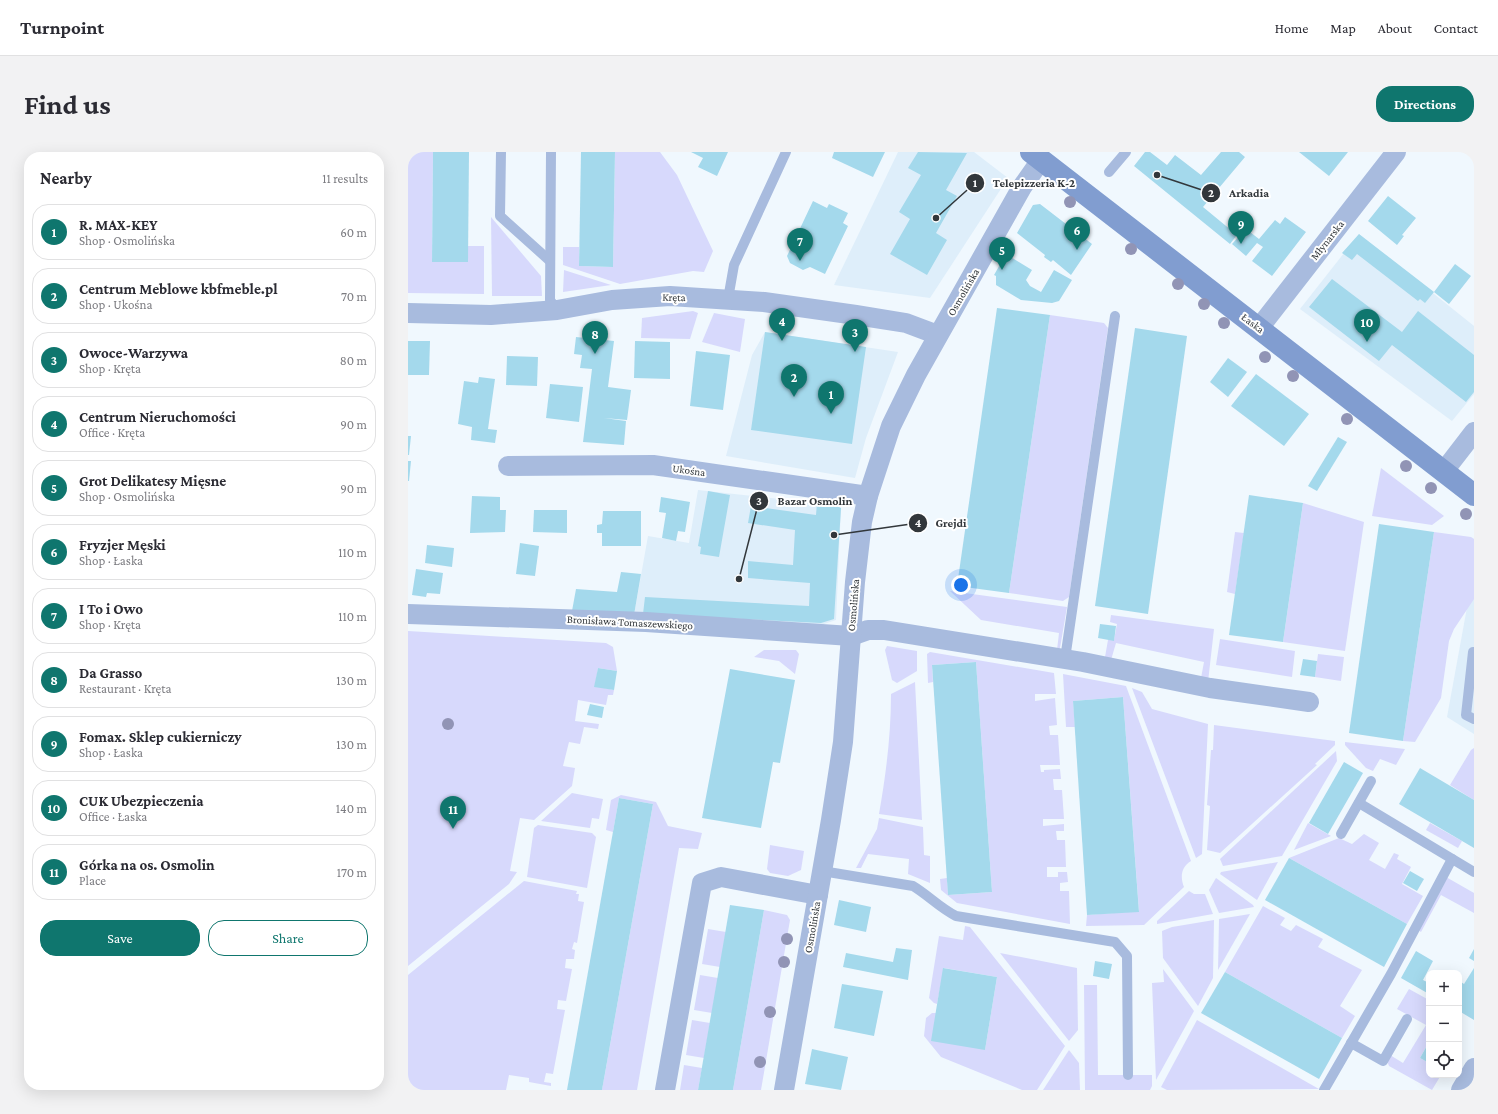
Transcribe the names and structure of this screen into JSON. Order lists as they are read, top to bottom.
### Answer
{
  "streets": {
    "street": [
      "Młynarska",
      "Osmolińska",
      "Kręta",
      "Łaska",
      "Ukośna",
      "Bronisława Tomaszewskiego"
    ]
  },
  "crossings": [
    ["Młynarska", "Łaska"],
    ["Osmolińska", "Kręta"],
    ["Osmolińska", "Łaska"],
    ["Osmolińska", "Ukośna"],
    ["Osmolińska", "Bronisława Tomaszewskiego"]
  ],
  "places": [
    "Arkadia",
    "Telepizzeria K-2",
    "Grejdi",
    "Bazar Osmolin"
  ],
  "page": {
    "header": "Turnpoint",
    "nav": [
      "Home",
      "Map",
      "About",
      "Contact"
    ],
    "buttons": [
      "Directions",
      ["Save", "Share"]
    ],
    "title": "Find us",
    "heading": ["Nearby", "11 results"],
    "list": [
      {
        "mark": "1",
        "name": "R. MAX-KEY",
        "note": "Shop · Osmolińska",
        "value": "60 m"
      },
      {
        "mark": "2",
        "name": "Centrum Meblowe kbfmeble.pl",
        "note": "Shop · Ukośna",
        "value": "70 m"
      },
      {
        "mark": "3",
        "name": "Owoce-Warzywa",
        "note": "Shop · Kręta",
        "value": "80 m"
      },
      {
        "mark": "4",
        "name": "Centrum Nieruchomości",
        "note": "Office · Kręta",
        "value": "90 m"
      },
      {
        "mark": "5",
        "name": "Grot Delikatesy Mięsne",
        "note": "Shop · Osmolińska",
        "value": "90 m"
      },
      {
        "mark": "6",
        "name": "Fryzjer Męski",
        "note": "Shop · Łaska",
        "value": "110 m"
      },
      {
        "mark": "7",
        "name": "I To i Owo",
        "note": "Shop · Kręta",
        "value": "110 m"
      },
      {
        "mark": "8",
        "name": "Da Grasso",
        "note": "Restaurant · Kręta",
        "value": "130 m"
      },
      {
        "mark": "9",
        "name": "Fomax. Sklep cukierniczy",
        "note": "Shop · Łaska",
        "value": "130 m"
      },
      {
        "mark": "10",
        "name": "CUK Ubezpieczenia",
        "note": "Office · Łaska",
        "value": "140 m"
      },
      {
        "mark": "11",
        "name": "Górka na os. Osmolin",
        "note": "Place",
        "value": "170 m"
      }
    ],
    "pins": [
      "9",
      "6",
      "7",
      "5",
      "4",
      "10",
      "3",
      "8",
      "2",
      "1",
      "11"
    ],
    "map_buttons": ["+", "−"]
  }
}
